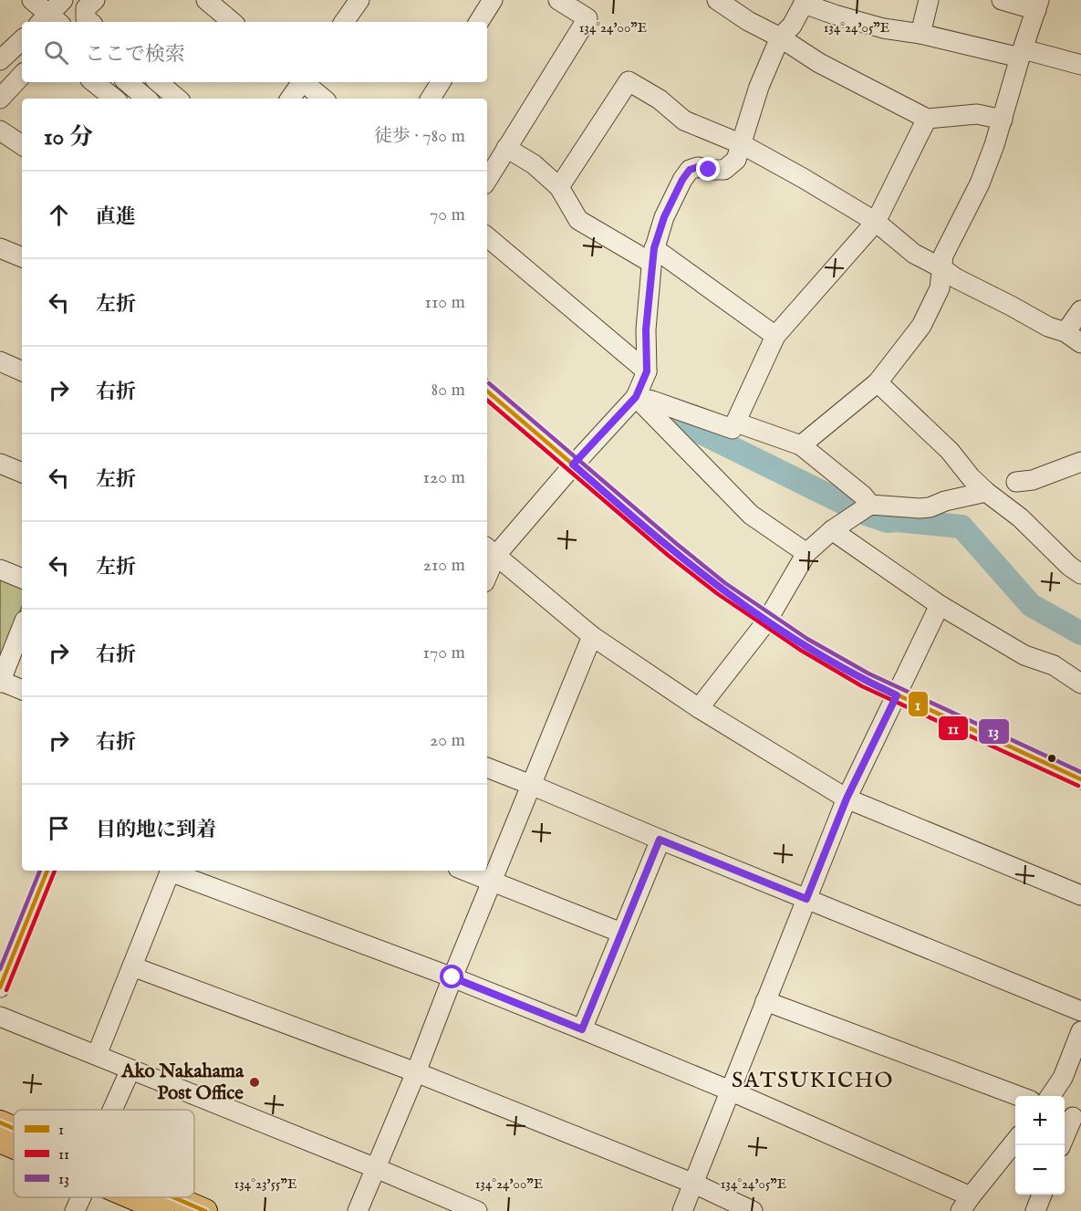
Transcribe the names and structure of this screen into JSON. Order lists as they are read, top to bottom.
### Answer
{
  "districts": ["SATSUKICHO"],
  "places": ["Ako Nakahama Post Office"],
  "lines": ["transit line 13", "transit line 1", "transit line 11"],
  "legend": ["1", "11", "13"],
  "page": {
    "search": "ここで検索",
    "heading": ["10 分", "徒歩 · 780 m"],
    "list": [
      ["直進", "70 m"],
      ["左折", "110 m"],
      ["右折", "80 m"],
      ["左折", "120 m"],
      ["左折", "210 m"],
      ["右折", "170 m"],
      ["右折", "20 m"],
      "目的地に到着"
    ],
    "map_buttons": ["+", "−"]
  },
  "coordinates": ["134°24'00\"E", "134°24'05\"E", "134°23'55\"E"]
}
